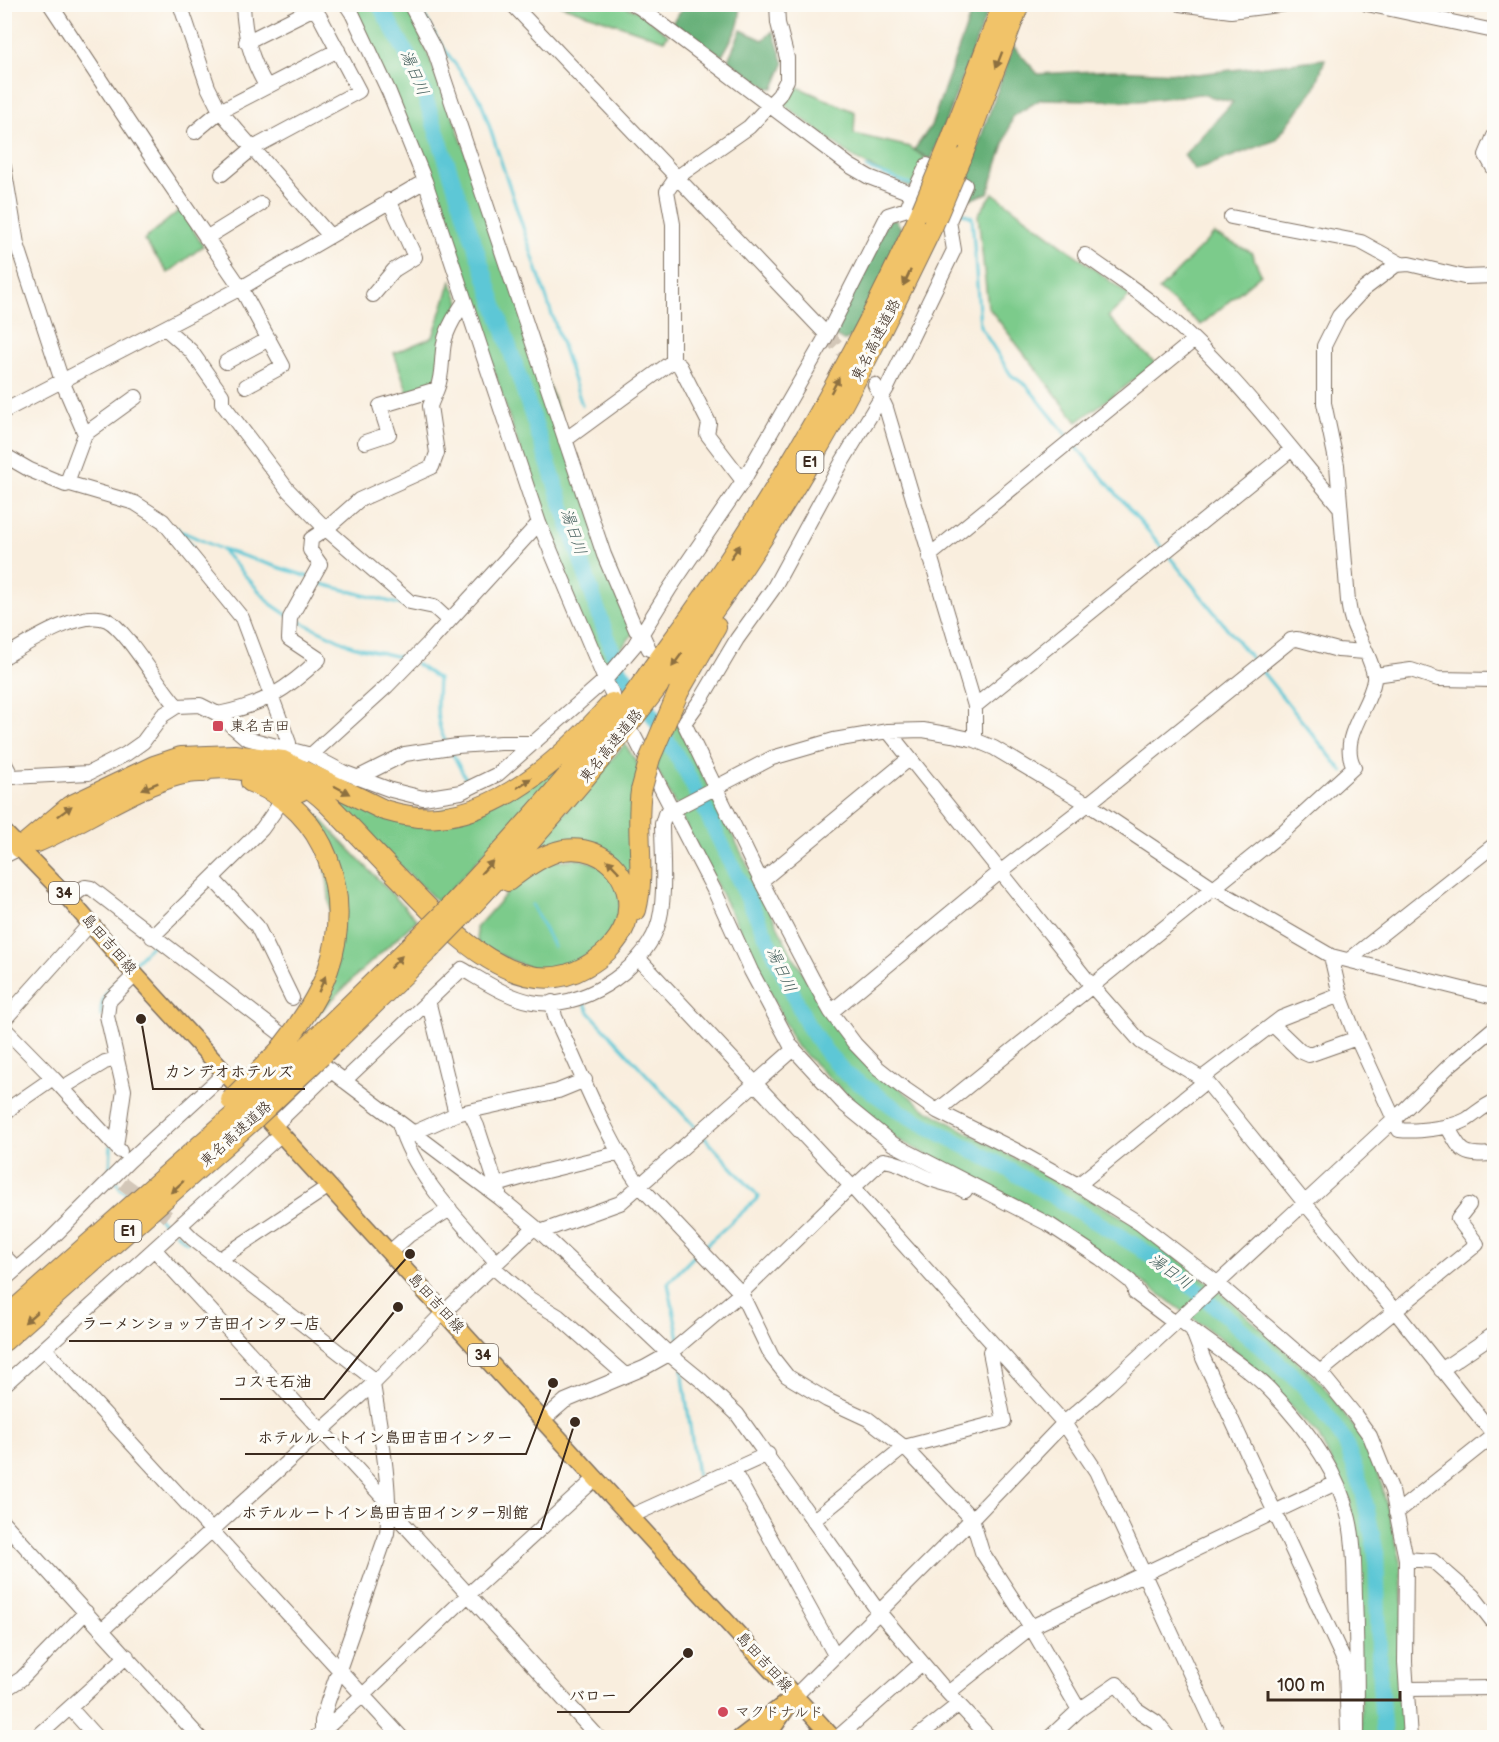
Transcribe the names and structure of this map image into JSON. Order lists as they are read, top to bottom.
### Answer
{
  "streets": {
    "highway": ["東名高速道路", "E1"],
    "main road": ["34", "島田吉田線"]
  },
  "water": ["湯日川"],
  "places": {
    "transit": ["東名吉田"],
    "other": [
      "カンデオホテルズ",
      "ラーメンショップ吉田インター店",
      "コスモ石油",
      "ホテルルートイン島田吉田インター",
      "ホテルルートイン島田吉田インター別館",
      "バロー",
      "マクドナルド"
    ]
  },
  "scale_bar": "100 m"
}
